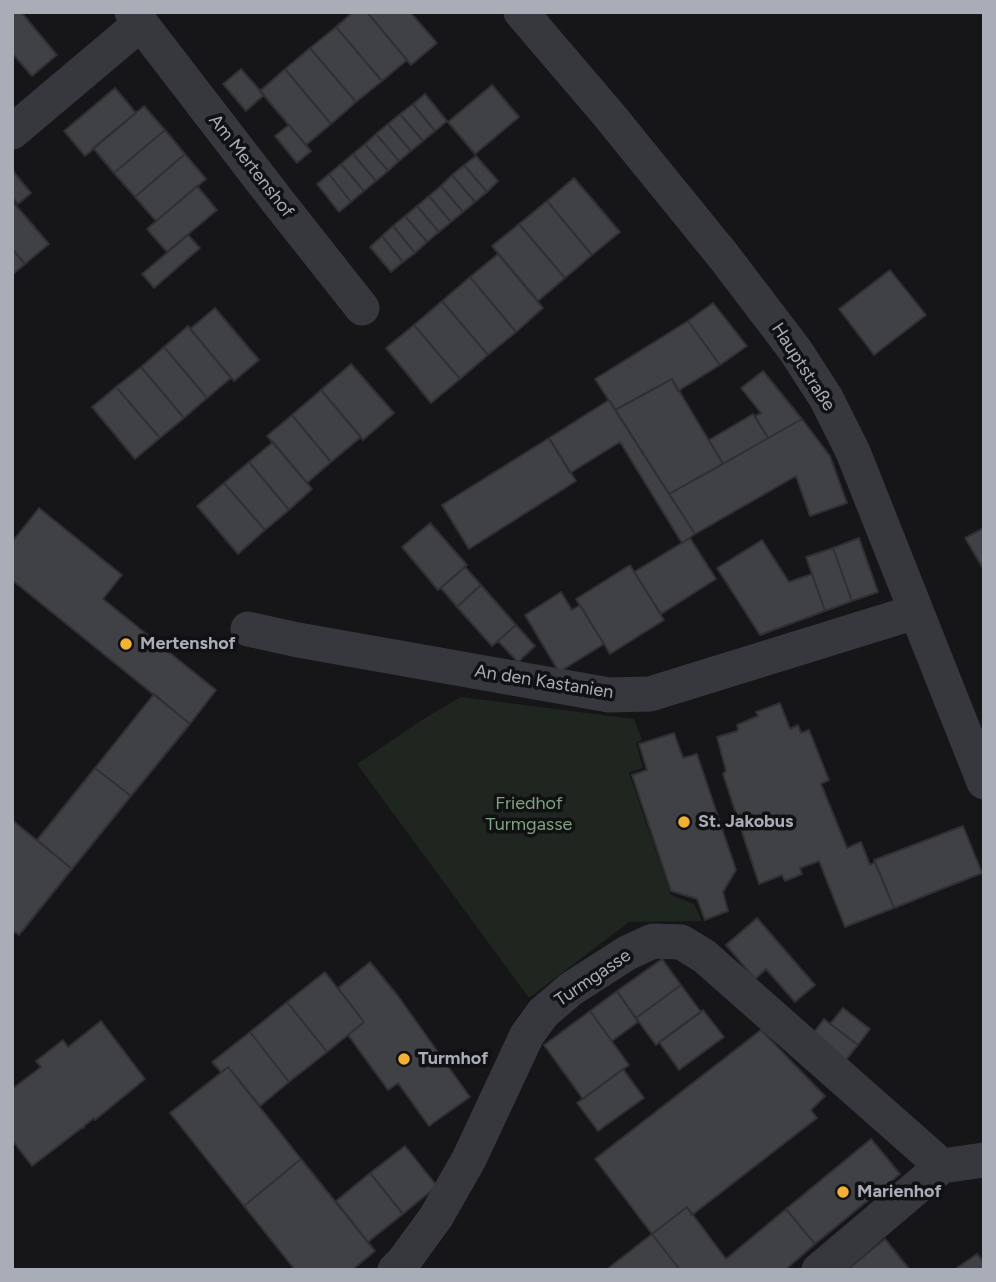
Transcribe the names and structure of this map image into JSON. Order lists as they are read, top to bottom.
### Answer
{
  "streets": {
    "street": [
      "Am Mertenshof",
      "Hauptstraße",
      "An den Kastanien",
      "Turmgasse"
    ]
  },
  "crossings": [
    ["Hauptstraße", "An den Kastanien"]
  ],
  "parks": ["Friedhof Turmgasse"],
  "places": [
    "Mertenshof",
    "St. Jakobus",
    "Turmhof",
    "Marienhof"
  ]
}
